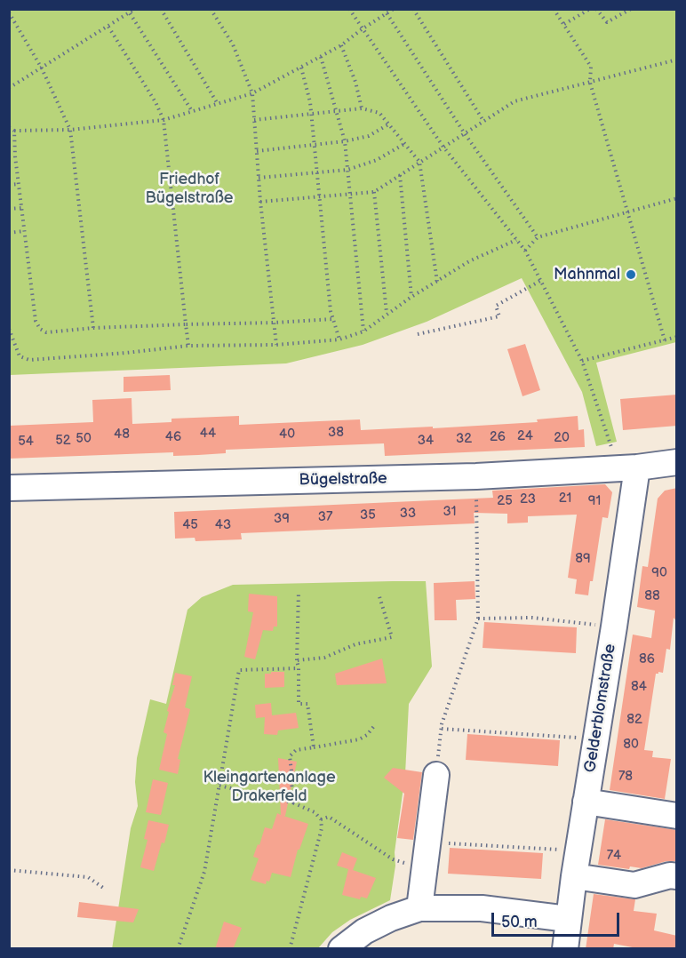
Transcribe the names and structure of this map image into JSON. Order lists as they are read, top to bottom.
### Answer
{
  "streets": {
    "street": ["Bügelstraße", "Gelderblomstraße"]
  },
  "crossings": [
    ["Bügelstraße", "Gelderblomstraße"]
  ],
  "parks": ["Friedhof Bügelstraße", "Kleingartenanlage Drakerfeld"],
  "places": ["Mahnmal"],
  "house_numbers": [
    "38",
    "44",
    "48",
    "40",
    "24",
    "46",
    "26",
    "20",
    "50",
    "32",
    "52",
    "34",
    "54",
    "21",
    "23",
    "25",
    "91",
    "31",
    "33",
    "35",
    "37",
    "39",
    "45",
    "43",
    "89",
    "90",
    "88",
    "86",
    "84",
    "82",
    "80",
    "78",
    "74"
  ],
  "scale_bar": "50 m"
}
